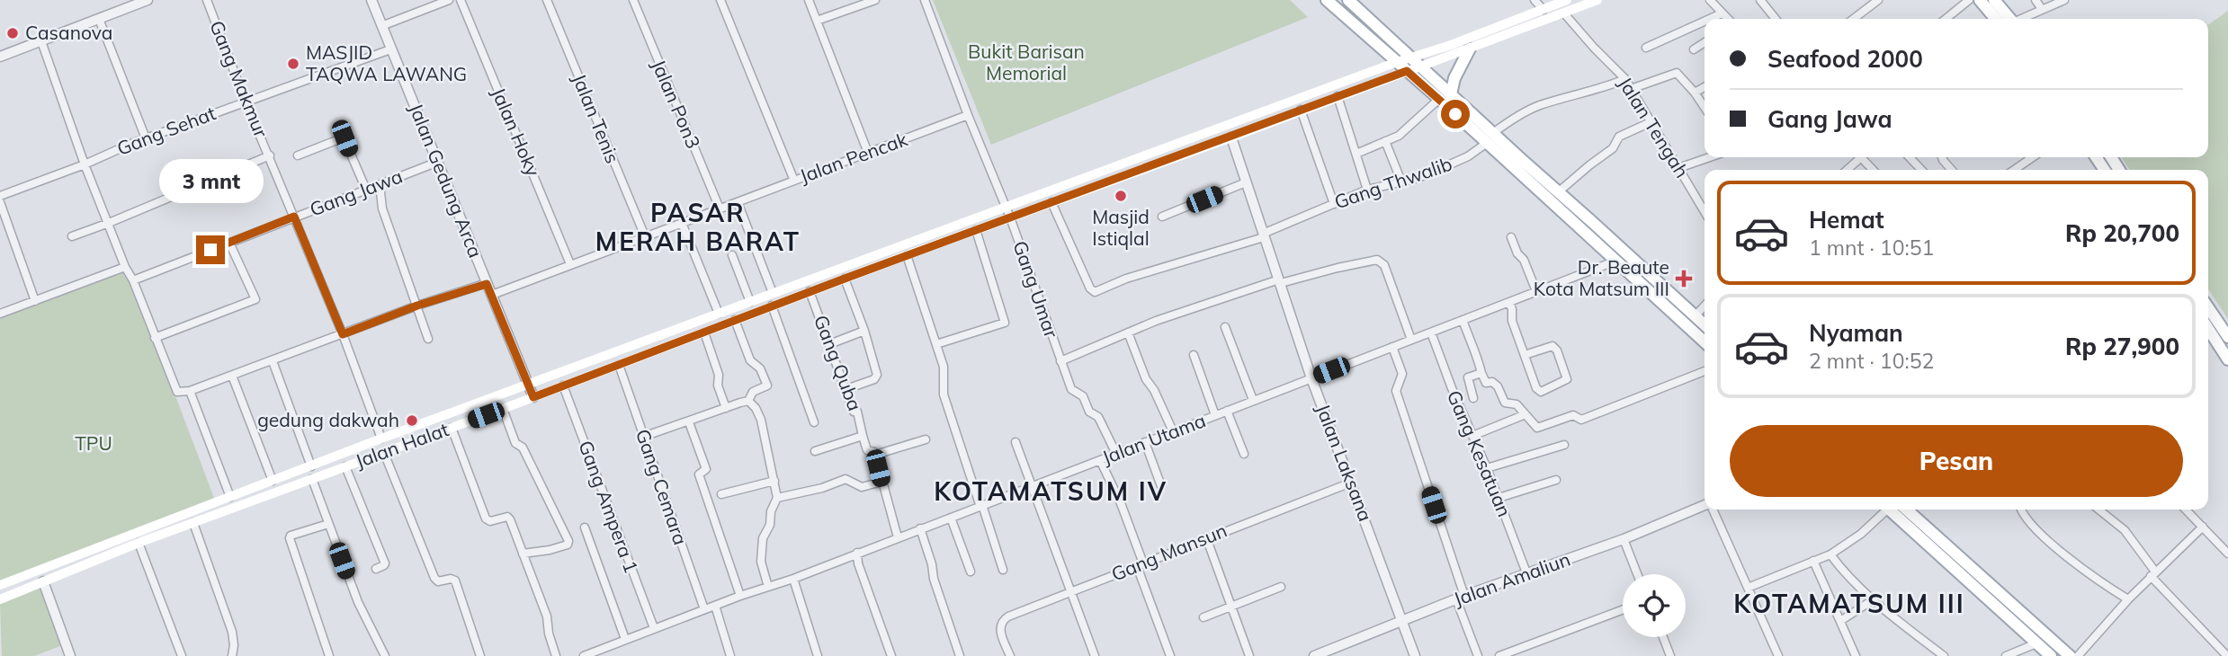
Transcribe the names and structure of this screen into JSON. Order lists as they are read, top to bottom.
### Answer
{
  "streets": {
    "main road": ["Jalan Halat"],
    "street": [
      "Gang Makmur",
      "Jalan Pon3",
      "Jalan Tenis",
      "Jalan Tengah",
      "Gang Sehat",
      "Jalan Hoky",
      "Jalan Pencak",
      "Jalan Gedung Arca",
      "Gang Thwalib",
      "Gang Jawa",
      "Gang Umar",
      "Gang Quba",
      "Jalan Utama",
      "Gang Kesatuan",
      "Jalan Laksana",
      "Gang Cemara",
      "Gang Ampera 1",
      "Gang Mansun",
      "Jalan Amaliun"
    ]
  },
  "crossings": [
    ["Gang Makmur", "Gang Sehat"],
    ["Gang Makmur", "Gang Jawa"],
    ["Gang Makmur", "Jalan Halat"],
    ["Jalan Pon3", "Jalan Pencak"],
    ["Jalan Tenis", "Jalan Pencak"],
    ["Jalan Tengah", "Gang Thwalib"],
    ["Jalan Tengah", "Jalan Halat"],
    ["Gang Sehat", "Jalan Gedung Arca"],
    ["Jalan Hoky", "Jalan Pencak"],
    ["Jalan Pencak", "Jalan Gedung Arca"],
    ["Jalan Pencak", "Gang Umar"],
    ["Jalan Gedung Arca", "Gang Jawa"],
    ["Jalan Gedung Arca", "Jalan Halat"],
    ["Gang Thwalib", "Jalan Halat"],
    ["Gang Thwalib", "Jalan Laksana"],
    ["Gang Umar", "Jalan Utama"],
    ["Gang Umar", "Jalan Halat"],
    ["Gang Quba", "Jalan Halat"],
    ["Jalan Utama", "Gang Kesatuan"],
    ["Jalan Utama", "Jalan Laksana"],
    ["Jalan Utama", "Gang Cemara"],
    ["Jalan Utama", "Gang Ampera 1"],
    ["Jalan Halat", "Jalan Laksana"],
    ["Jalan Halat", "Gang Cemara"],
    ["Jalan Halat", "Gang Ampera 1"],
    ["Gang Kesatuan", "Jalan Amaliun"],
    ["Jalan Laksana", "Gang Mansun"],
    ["Jalan Laksana", "Jalan Amaliun"]
  ],
  "districts": ["PASAR MERAH BARAT", "KOTAMATSUM IV", "KOTAMATSUM III"],
  "parks": ["Bukit Barisan Memorial", "TPU"],
  "places": {
    "other": [
      "Casanova",
      "MASJID TAQWA LAWANG",
      "Masjid Istiqlal",
      "gedung dakwah"
    ],
    "health": ["Dr. Beaute Kota Matsum III"]
  },
  "page": {
    "banner": ["Seafood 2000", "Gang Jawa"],
    "bubble": "3 mnt",
    "list": [
      {
        "name": "Hemat",
        "note": "1 mnt · 10:51",
        "value": "Rp 20,700"
      },
      {
        "name": "Nyaman",
        "note": "2 mnt · 10:52",
        "value": "Rp 27,900"
      }
    ],
    "buttons": "Pesan"
  }
}
